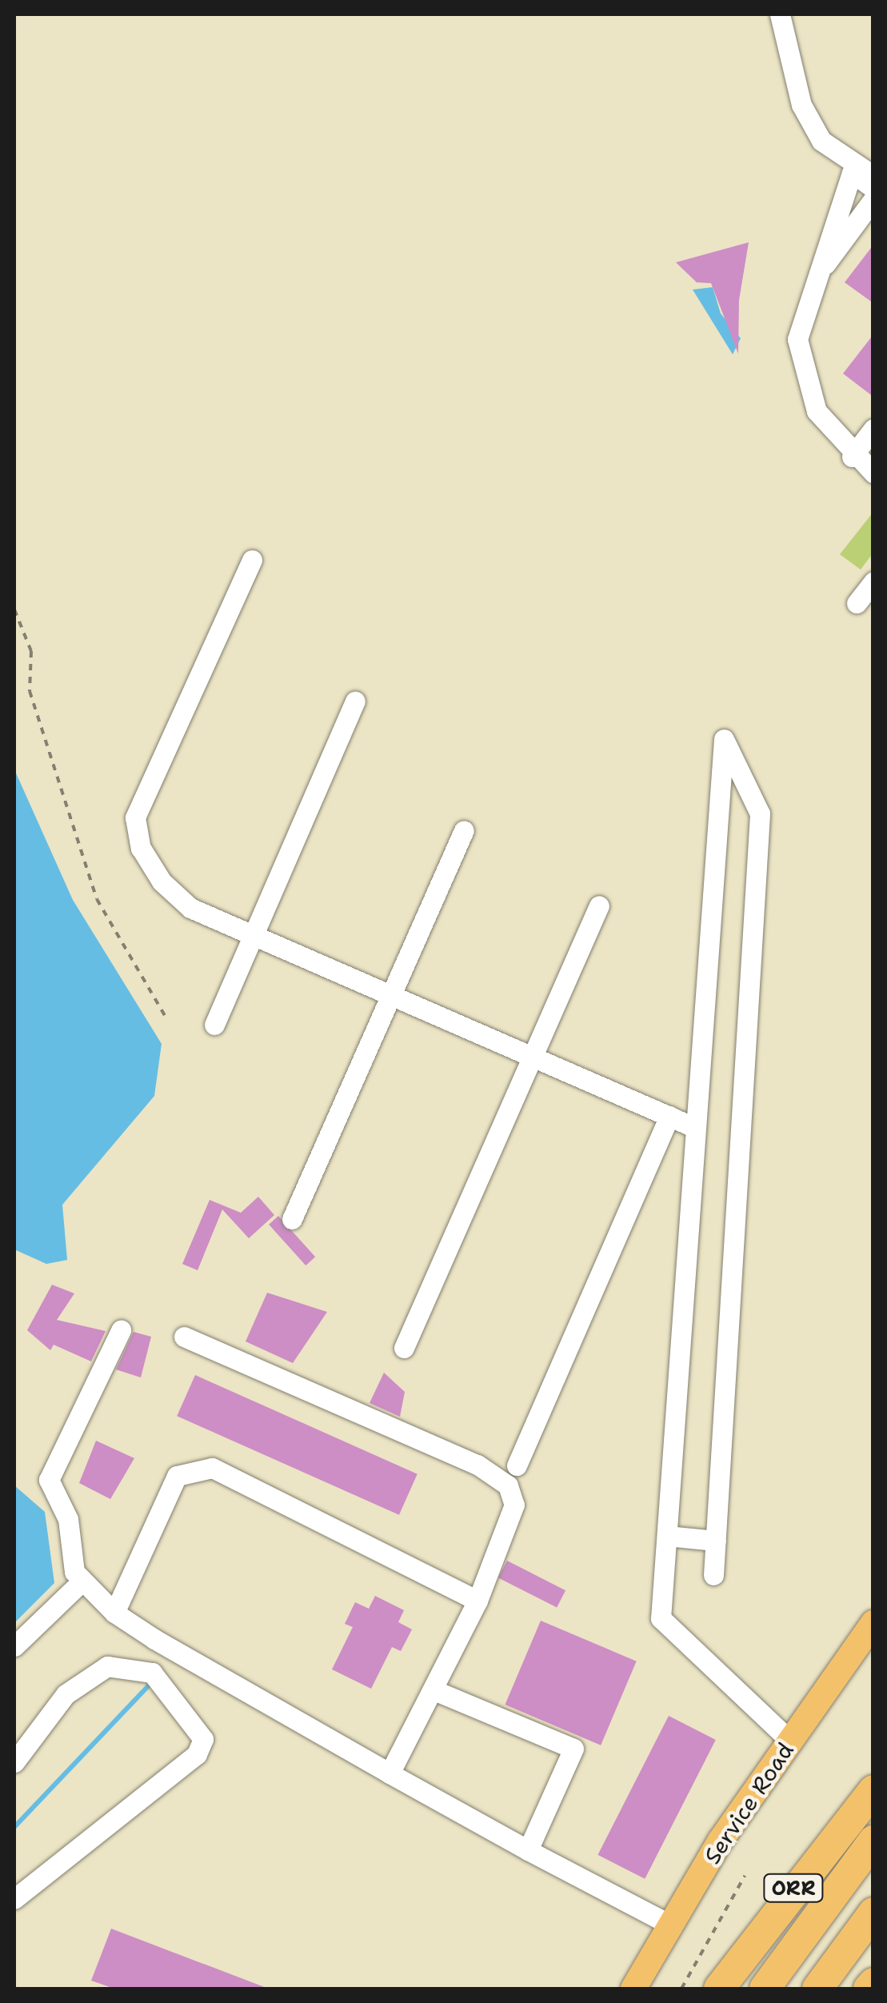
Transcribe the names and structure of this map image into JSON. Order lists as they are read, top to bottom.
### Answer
{
  "streets": {
    "highway": ["ORR"],
    "main road": ["Service Road"]
  }
}
